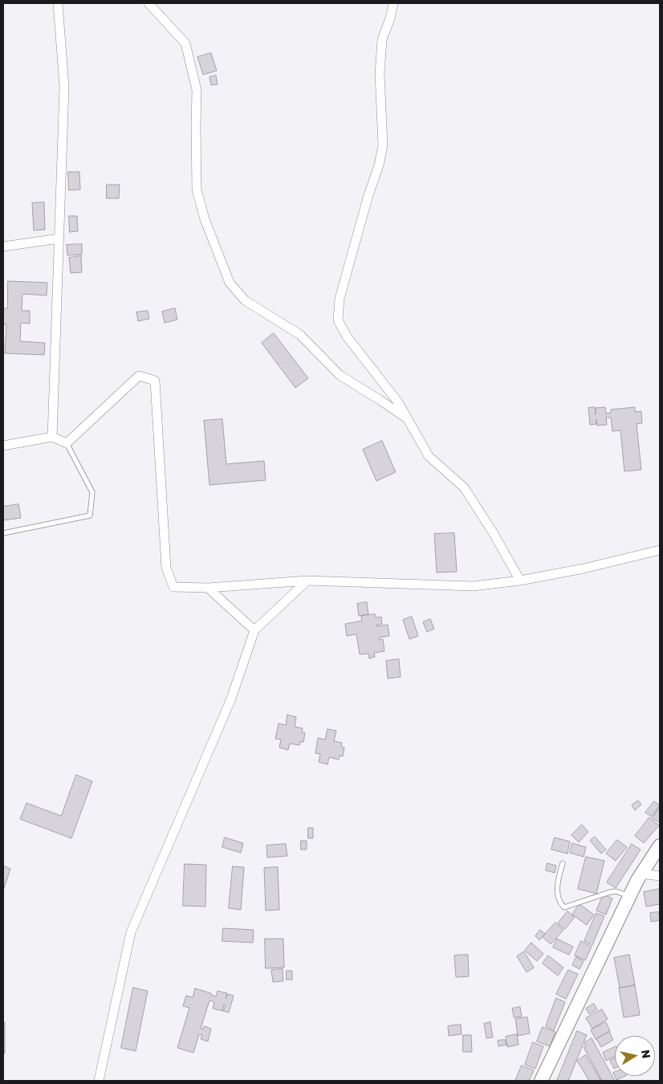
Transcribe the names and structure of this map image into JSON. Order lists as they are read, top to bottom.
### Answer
{
  "north": "right"
}
